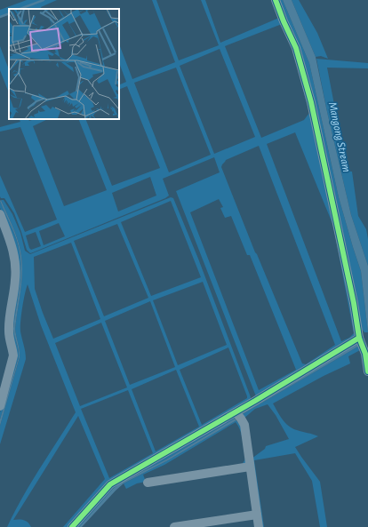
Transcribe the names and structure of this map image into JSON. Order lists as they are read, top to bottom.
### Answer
{
  "water": ["Mangong Stream"]
}
